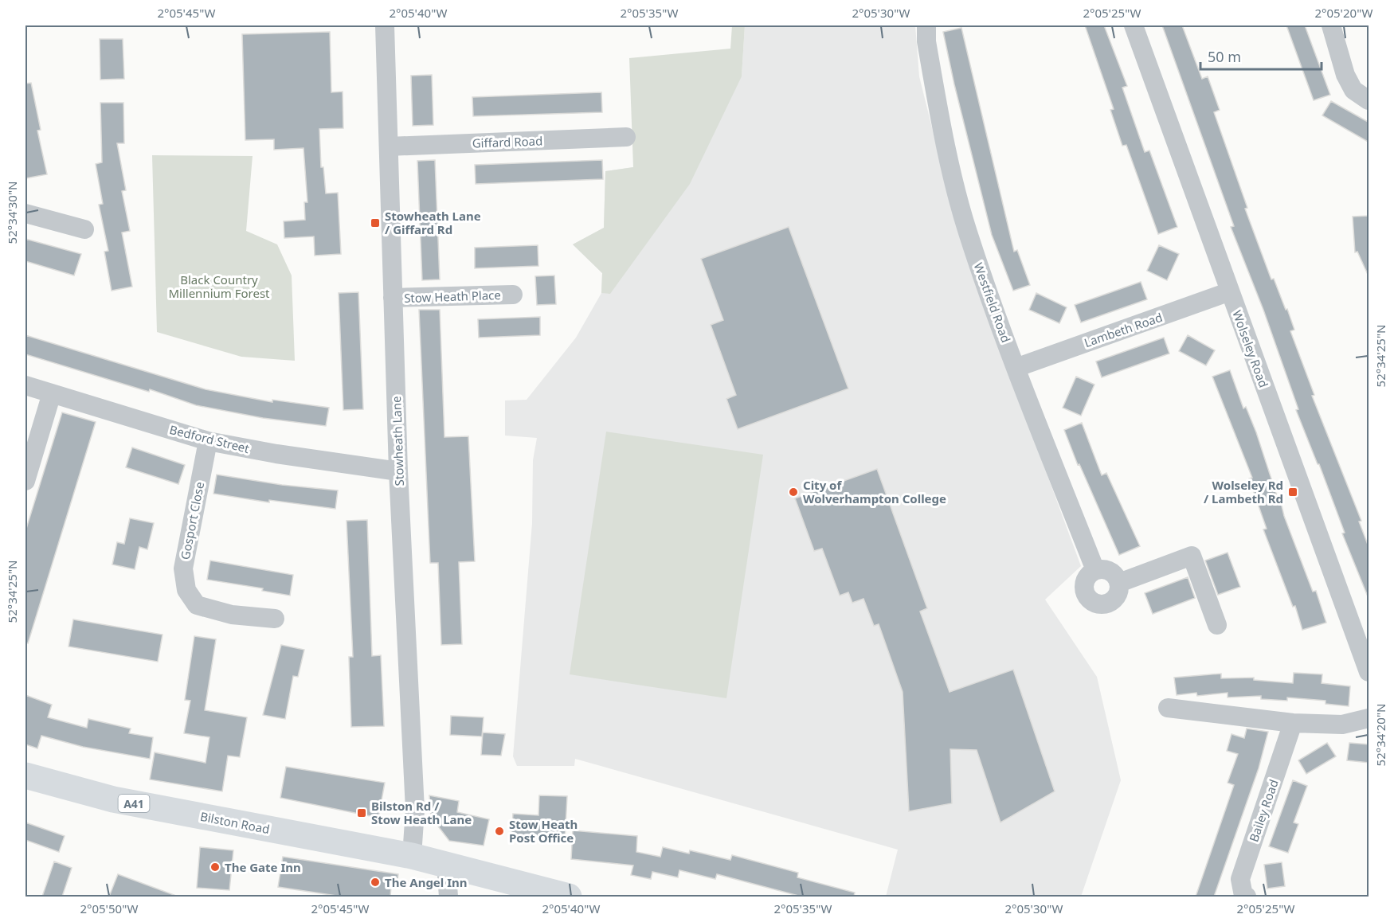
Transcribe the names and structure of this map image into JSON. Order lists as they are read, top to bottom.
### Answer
{
  "streets": {
    "highway": ["A41", "Bilston Road"],
    "street": [
      "Giffard Road",
      "Stow Heath Place",
      "Westfield Road",
      "Lambeth Road",
      "Wolseley Road",
      "Bedford Street",
      "Stowheath Lane",
      "Gosport Close",
      "Bailey Road"
    ]
  },
  "crossings": [
    ["Giffard Road", "Stowheath Lane"],
    ["Stow Heath Place", "Stowheath Lane"],
    ["Westfield Road", "Lambeth Road"],
    ["Lambeth Road", "Wolseley Road"],
    ["Bedford Street", "Stowheath Lane"],
    ["Bedford Street", "Gosport Close"],
    ["Stowheath Lane", "Bilston Road"],
    ["A41", "Bilston Road"]
  ],
  "parks": ["Black Country Millennium Forest"],
  "places": {
    "transit": ["Stowheath Lane / Giffard Rd", "Wolseley Rd / Lambeth Rd", "Bilston Rd / Stow Heath Lane"],
    "other": [
      "City of Wolverhampton College",
      "Stow Heath Post Office",
      "The Gate Inn",
      "The Angel Inn"
    ]
  },
  "scale_bar": "50 m",
  "coordinates": [
    "2°05'45\"W",
    "2°05'40\"W",
    "2°05'35\"W",
    "2°05'30\"W",
    "2°05'25\"W",
    "2°05'20\"W",
    "52°34'30\"N",
    "52°34'25\"N",
    "52°34'20\"N",
    "2°05'50\"W"
  ]
}
